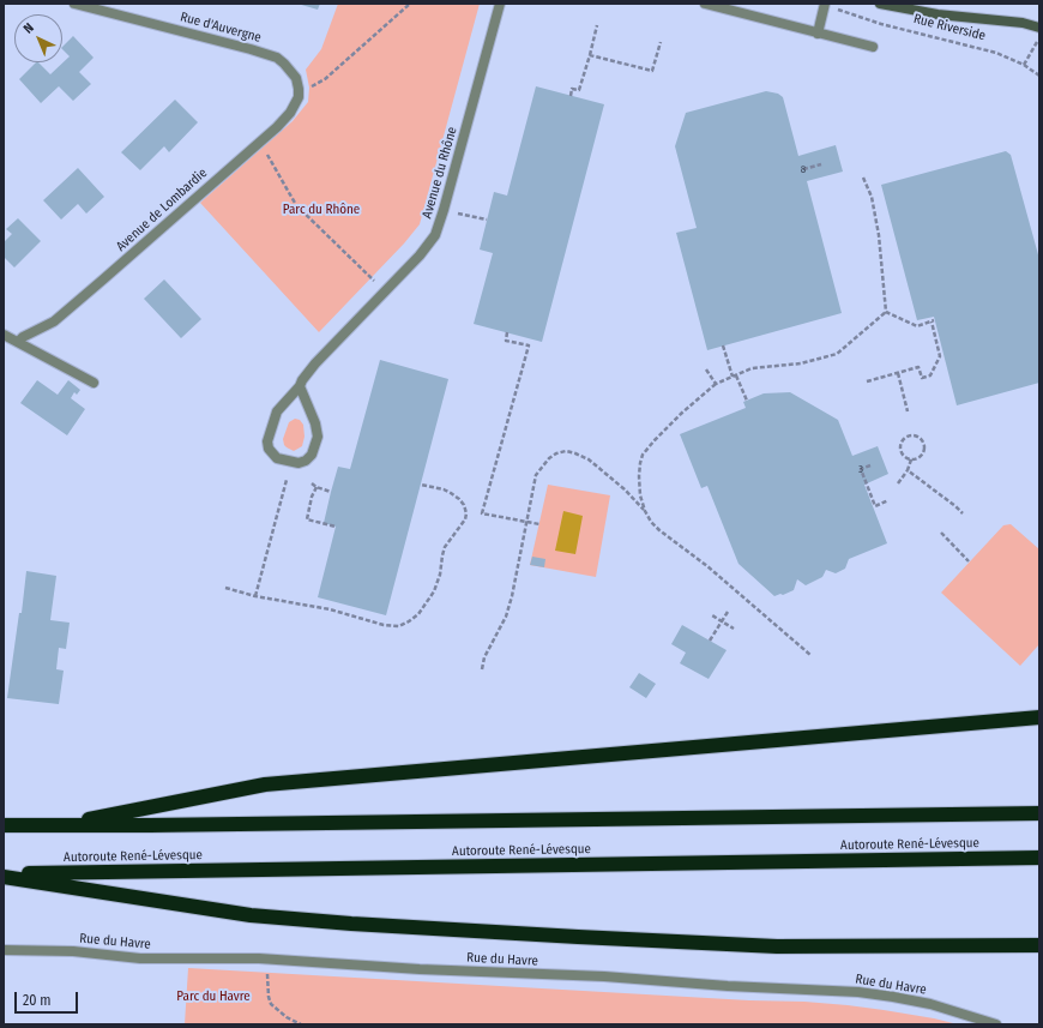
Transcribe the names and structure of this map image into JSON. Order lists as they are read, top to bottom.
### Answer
{
  "streets": {
    "highway": ["Autoroute René-Lévesque"],
    "street": [
      "Rue d'Auvergne",
      "Rue Riverside",
      "Avenue du Rhône",
      "Avenue de Lombardie",
      "Rue du Havre"
    ]
  },
  "crossings": [
    ["Rue d'Auvergne", "Avenue de Lombardie"]
  ],
  "parks": ["Parc du Rhône", "Parc du Havre"],
  "house_numbers": ["8", "3"],
  "scale_bar": "20 m",
  "north": "top left"
}
